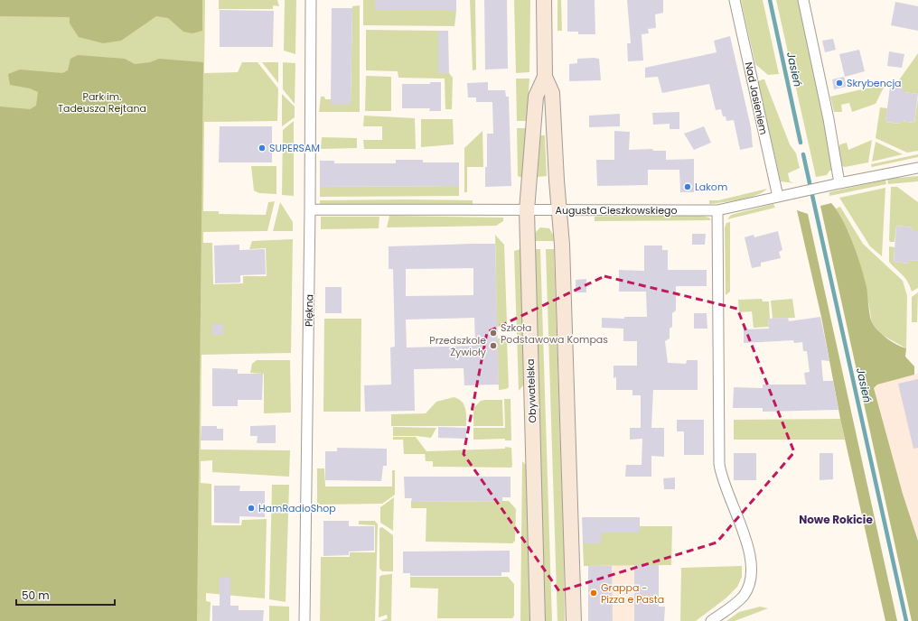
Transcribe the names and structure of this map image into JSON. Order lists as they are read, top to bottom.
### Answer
{
  "streets": {
    "main road": ["Obywatelska"],
    "street": ["Nad Jasieniem", "Augusta Cieszkowskiego", "Piękna"]
  },
  "crossings": [
    ["Nad Jasieniem", "Augusta Cieszkowskiego"],
    ["Augusta Cieszkowskiego", "Piękna"],
    ["Augusta Cieszkowskiego", "Obywatelska"]
  ],
  "districts": ["Nowe Rokicie"],
  "water": ["Jasień"],
  "parks": ["Park im. Tadeusza Rejtana"],
  "places": [
    "Skrybencja",
    "SUPERSAM",
    "Lakom",
    "Szkoła Podstawowa Kompas",
    "Przedszkole Żywioły",
    "HamRadioShop",
    "Grappa - Pizza e Pasta"
  ],
  "scale_bar": "50 m"
}
